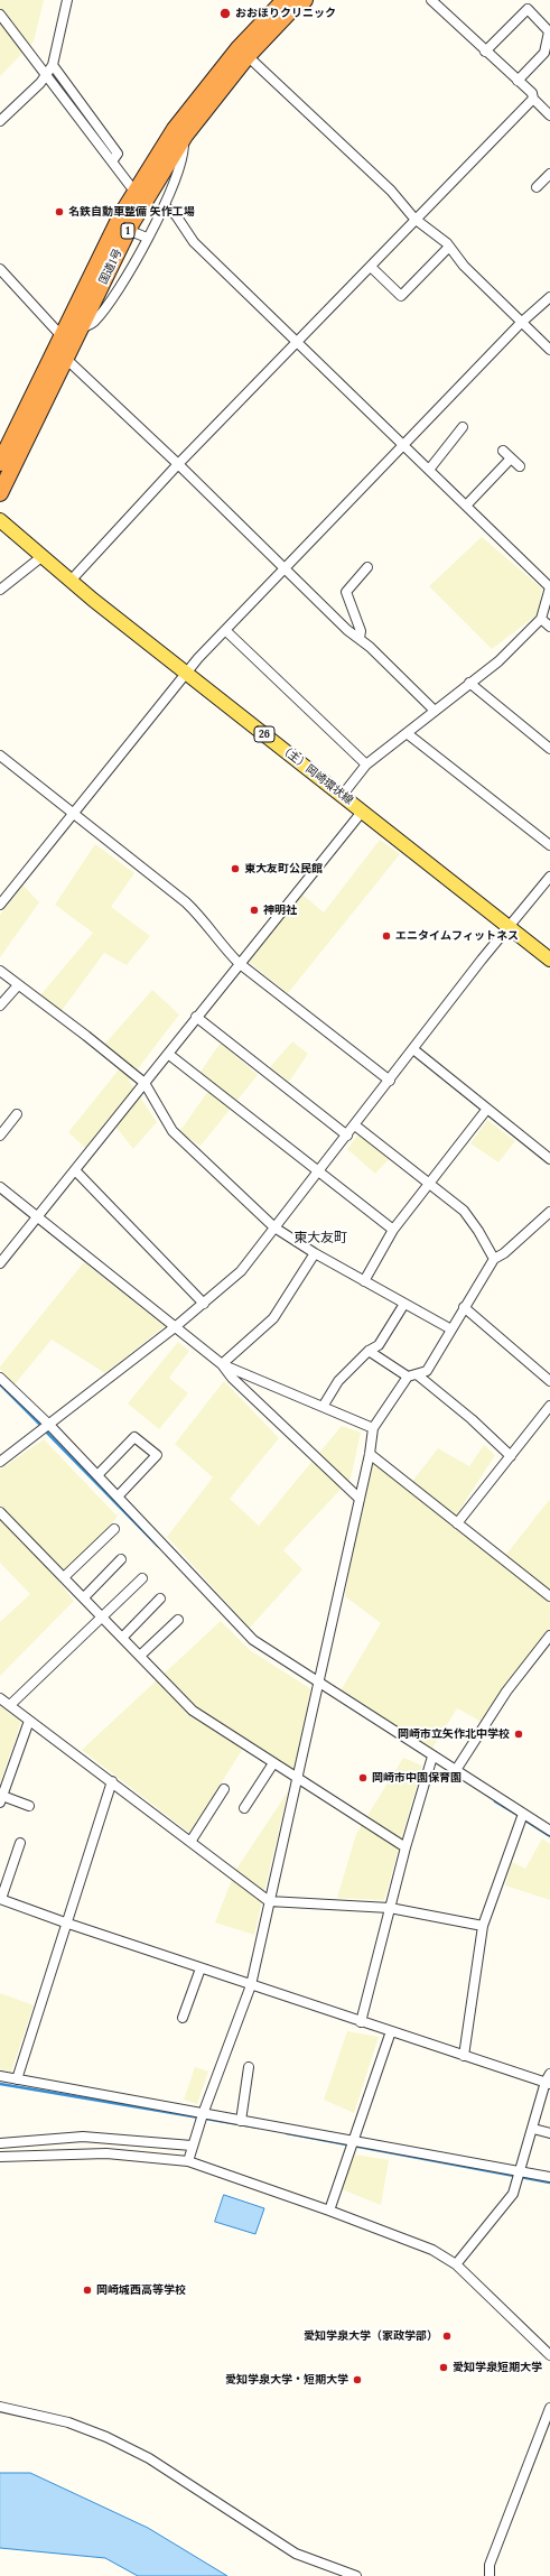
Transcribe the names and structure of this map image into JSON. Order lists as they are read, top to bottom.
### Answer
{
  "streets": {
    "highway": ["1", "国道1号"],
    "main road": ["26", "（主）岡崎環状線"]
  },
  "districts": ["東大友町"],
  "places": [
    "おおほりクリニック",
    "名鉄自動車整備 矢作工場",
    "東大友町公民館",
    "神明社",
    "エニタイムフィットネス",
    "岡崎市立矢作北中学校",
    "岡崎市中園保育園",
    "岡崎城西高等学校",
    "愛知学泉大学（家政学部）",
    "愛知学泉短期大学",
    "愛知学泉大学・短期大学"
  ]
}
